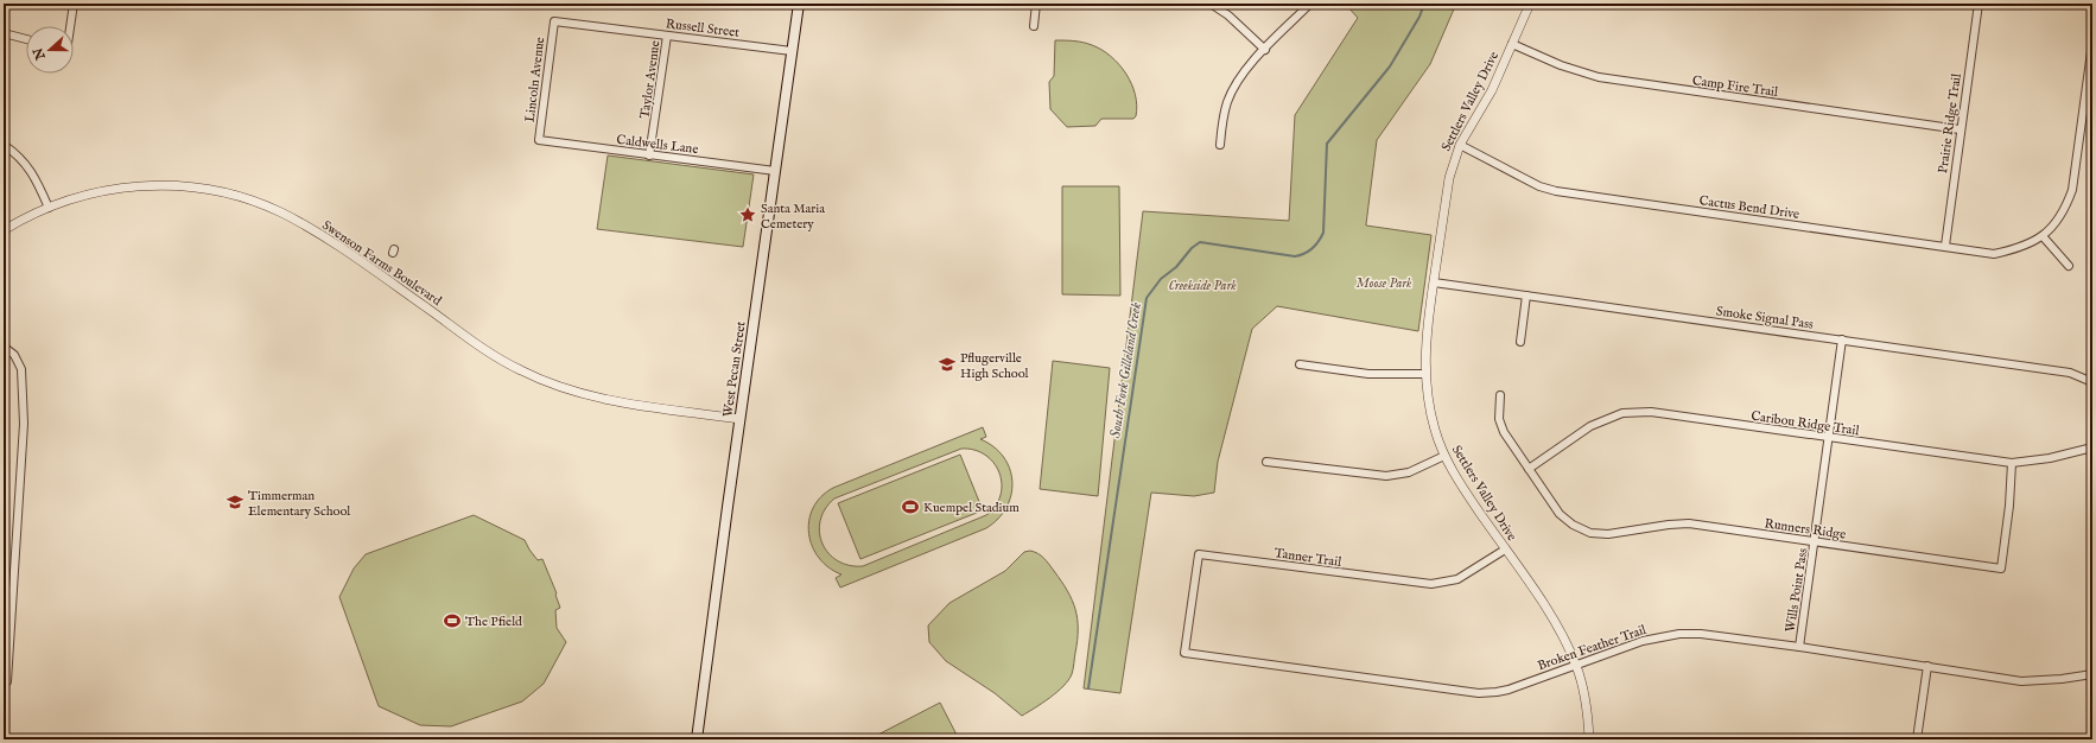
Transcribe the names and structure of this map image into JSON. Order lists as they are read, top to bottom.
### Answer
{
  "streets": {
    "main road": ["West Pecan Street"],
    "street": [
      "Russell Street",
      "Lincoln Avenue",
      "Taylor Avenue",
      "Camp Fire Trail",
      "Settlers Valley Drive",
      "Prairie Ridge Trail",
      "Caldwells Lane",
      "Cactus Bend Drive",
      "Swenson Farms Boulevard",
      "Smoke Signal Pass",
      "Caribou Ridge Trail",
      "Runners Ridge",
      "Tanner Trail",
      "Wills Point Pass",
      "Broken Feather Trail"
    ]
  },
  "crossings": [
    ["Russell Street", "Lincoln Avenue"],
    ["Russell Street", "Taylor Avenue"],
    ["Russell Street", "West Pecan Street"],
    ["Lincoln Avenue", "Caldwells Lane"],
    ["Taylor Avenue", "Caldwells Lane"],
    ["Camp Fire Trail", "Settlers Valley Drive"],
    ["Camp Fire Trail", "Prairie Ridge Trail"],
    ["Settlers Valley Drive", "Cactus Bend Drive"],
    ["Settlers Valley Drive", "Smoke Signal Pass"],
    ["Settlers Valley Drive", "Tanner Trail"],
    ["Settlers Valley Drive", "Broken Feather Trail"],
    ["Prairie Ridge Trail", "Cactus Bend Drive"],
    ["Caldwells Lane", "West Pecan Street"],
    ["Swenson Farms Boulevard", "West Pecan Street"],
    ["Smoke Signal Pass", "Wills Point Pass"],
    ["Caribou Ridge Trail", "Runners Ridge"],
    ["Caribou Ridge Trail", "Wills Point Pass"],
    ["Runners Ridge", "Wills Point Pass"],
    ["Tanner Trail", "Broken Feather Trail"],
    ["Wills Point Pass", "Broken Feather Trail"]
  ],
  "water": ["South Fork Gilleland Creek"],
  "parks": ["Moose Park", "Creekside Park"],
  "places": {
    "place": ["Santa Maria Cemetery"],
    "school or university": ["Pflugerville High School", "Timmerman Elementary School"],
    "sports": ["Kuempel Stadium", "The Pfield"]
  },
  "north": "left"
}
